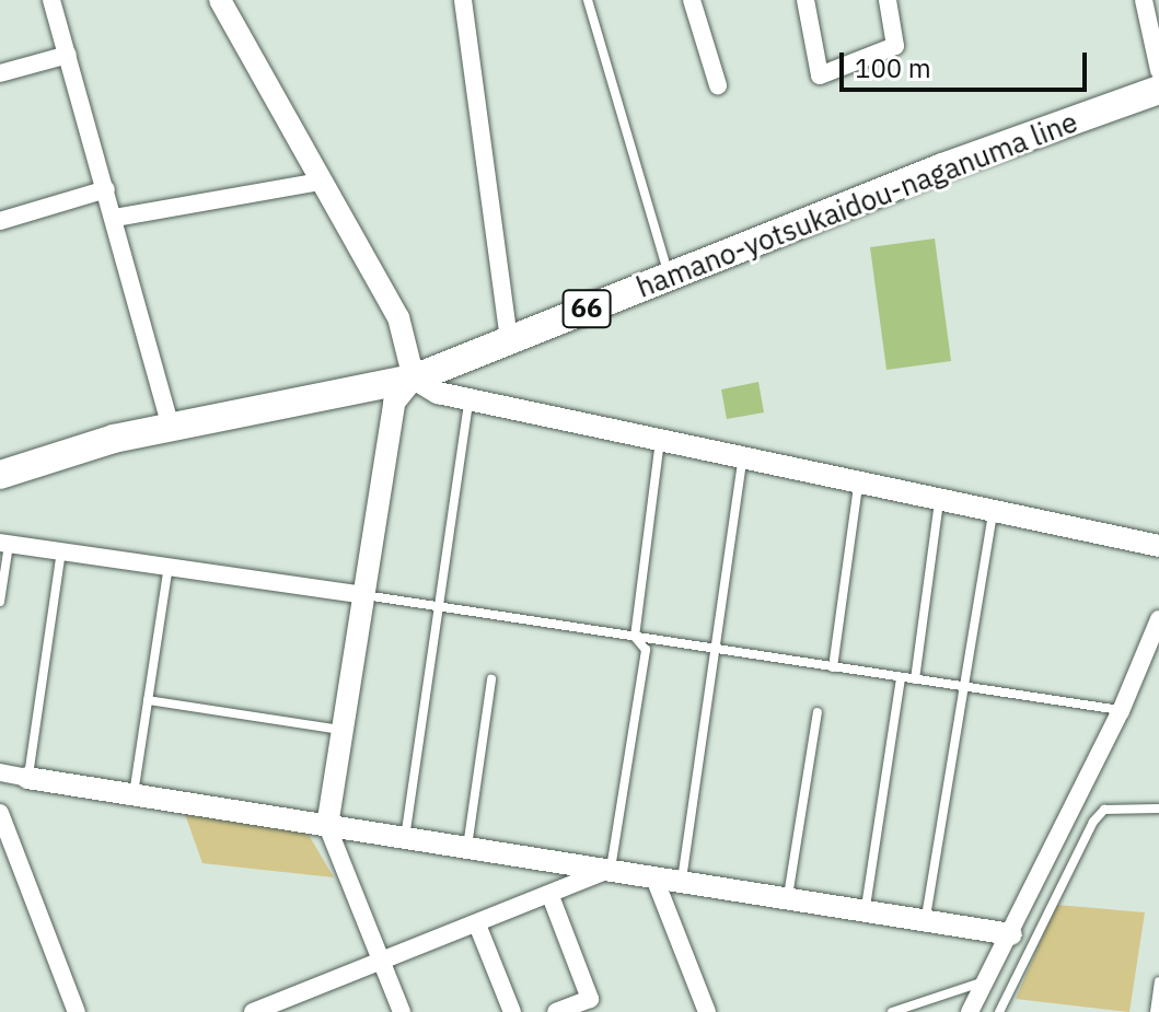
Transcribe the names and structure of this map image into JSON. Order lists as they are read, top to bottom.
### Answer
{
  "streets": {
    "main road": ["hamano-yotsukaidou-naganuma line", "66"]
  },
  "scale_bar": "100 m"
}
